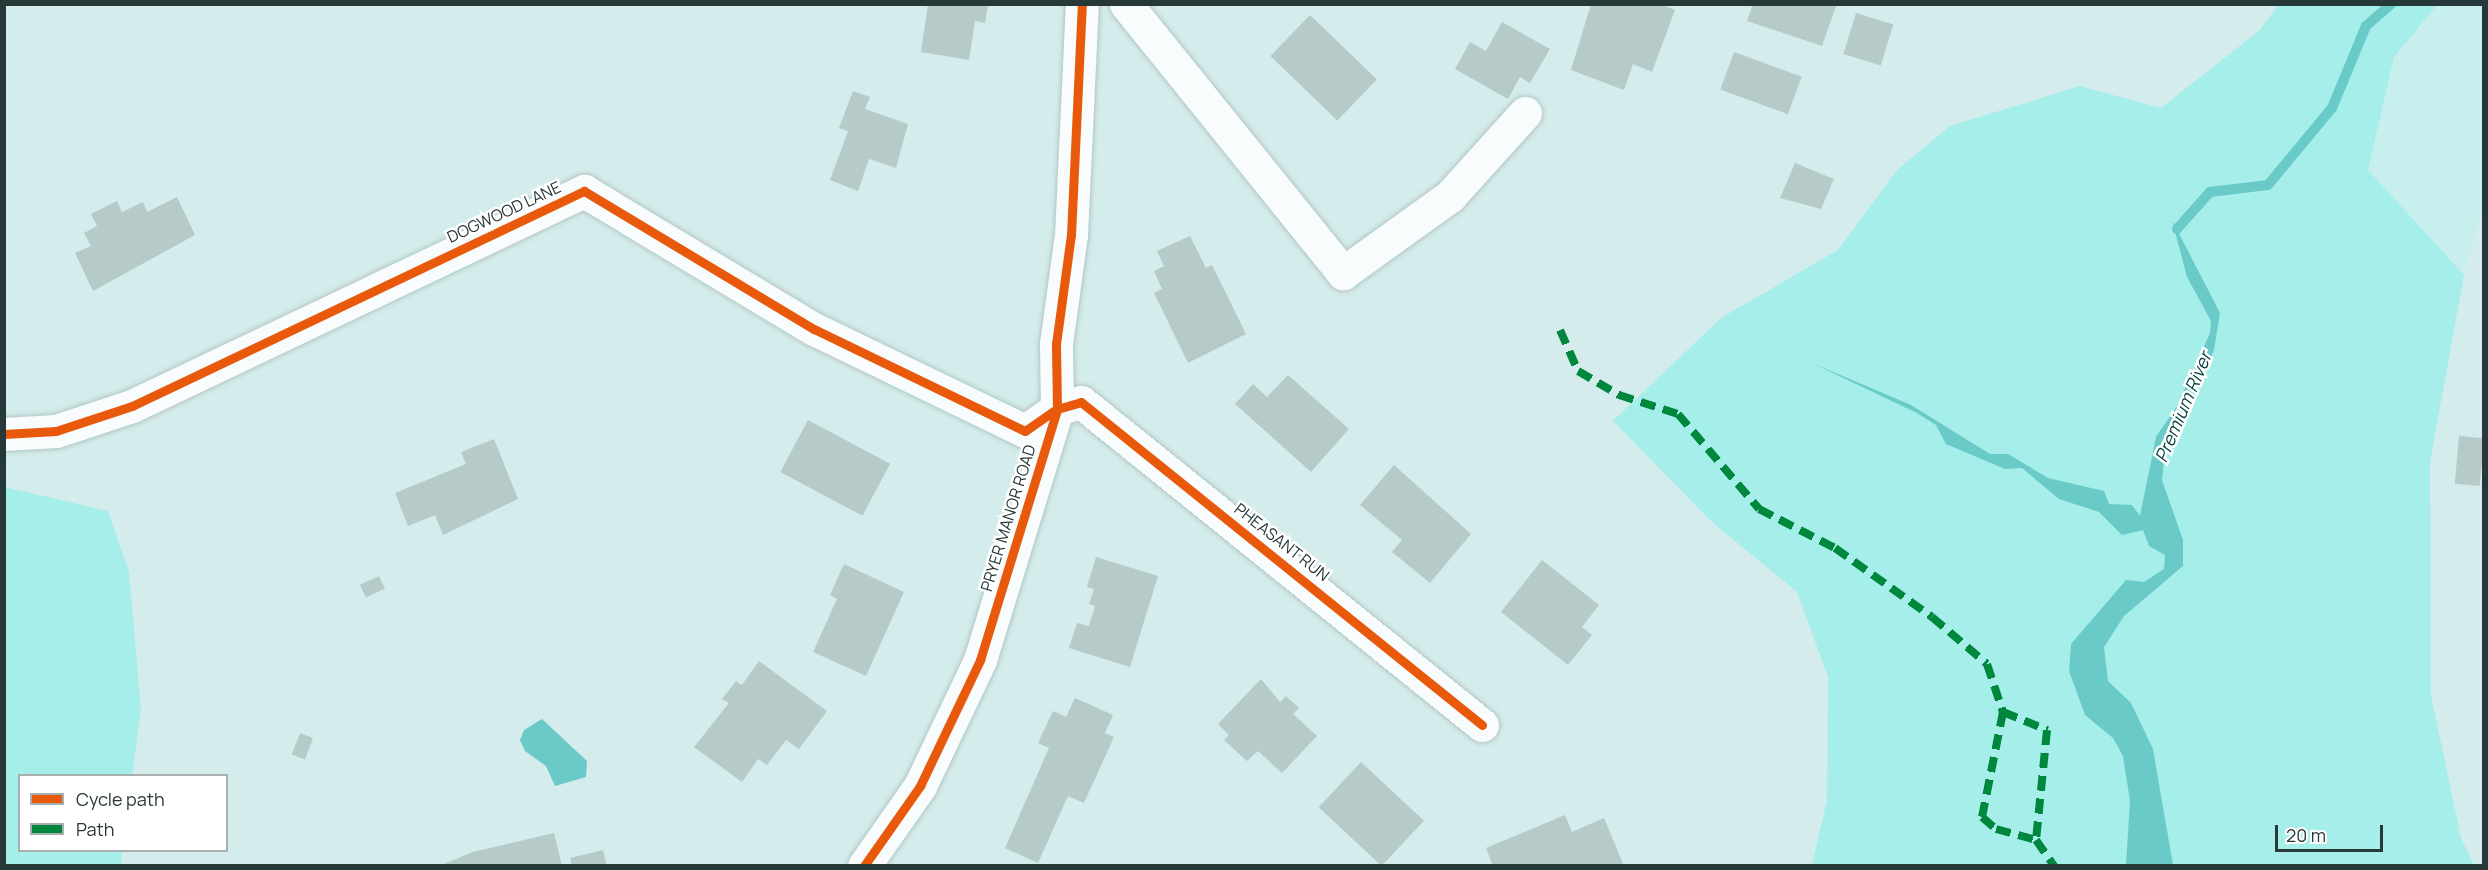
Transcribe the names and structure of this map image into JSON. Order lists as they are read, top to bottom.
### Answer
{
  "streets": {
    "street": ["DOGWOOD LANE", "PRYER MANOR ROAD", "PHEASANT RUN"]
  },
  "crossings": [
    ["DOGWOOD LANE", "PRYER MANOR ROAD"],
    ["DOGWOOD LANE", "PHEASANT RUN"],
    ["PRYER MANOR ROAD", "PHEASANT RUN"]
  ],
  "water": ["Premium River"],
  "legend": ["Cycle path", "Path"],
  "scale_bar": "20 m"
}
